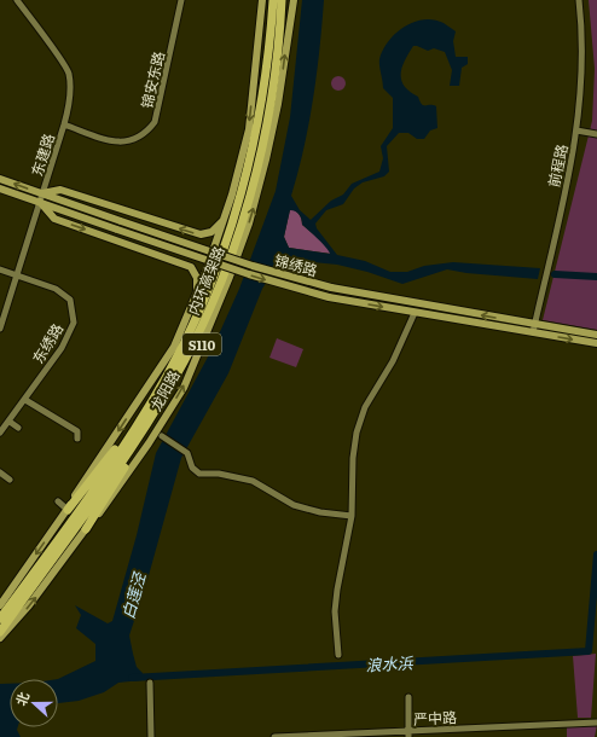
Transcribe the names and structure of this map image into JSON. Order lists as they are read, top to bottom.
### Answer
{
  "streets": {
    "highway": ["内环高架路"],
    "main road": ["锦绣路", "S110", "龙阳路"],
    "street": [
      "锦安东路",
      "东建路",
      "前程路",
      "东绣路",
      "严中路"
    ]
  },
  "crossings": [
    ["锦安东路", "东建路"],
    ["东建路", "锦绣路"],
    ["东建路", "东绣路"],
    ["前程路", "锦绣路"],
    ["内环高架路", "龙阳路"]
  ],
  "water": ["白莲泾", "浪水浜"],
  "north": "left"
}
